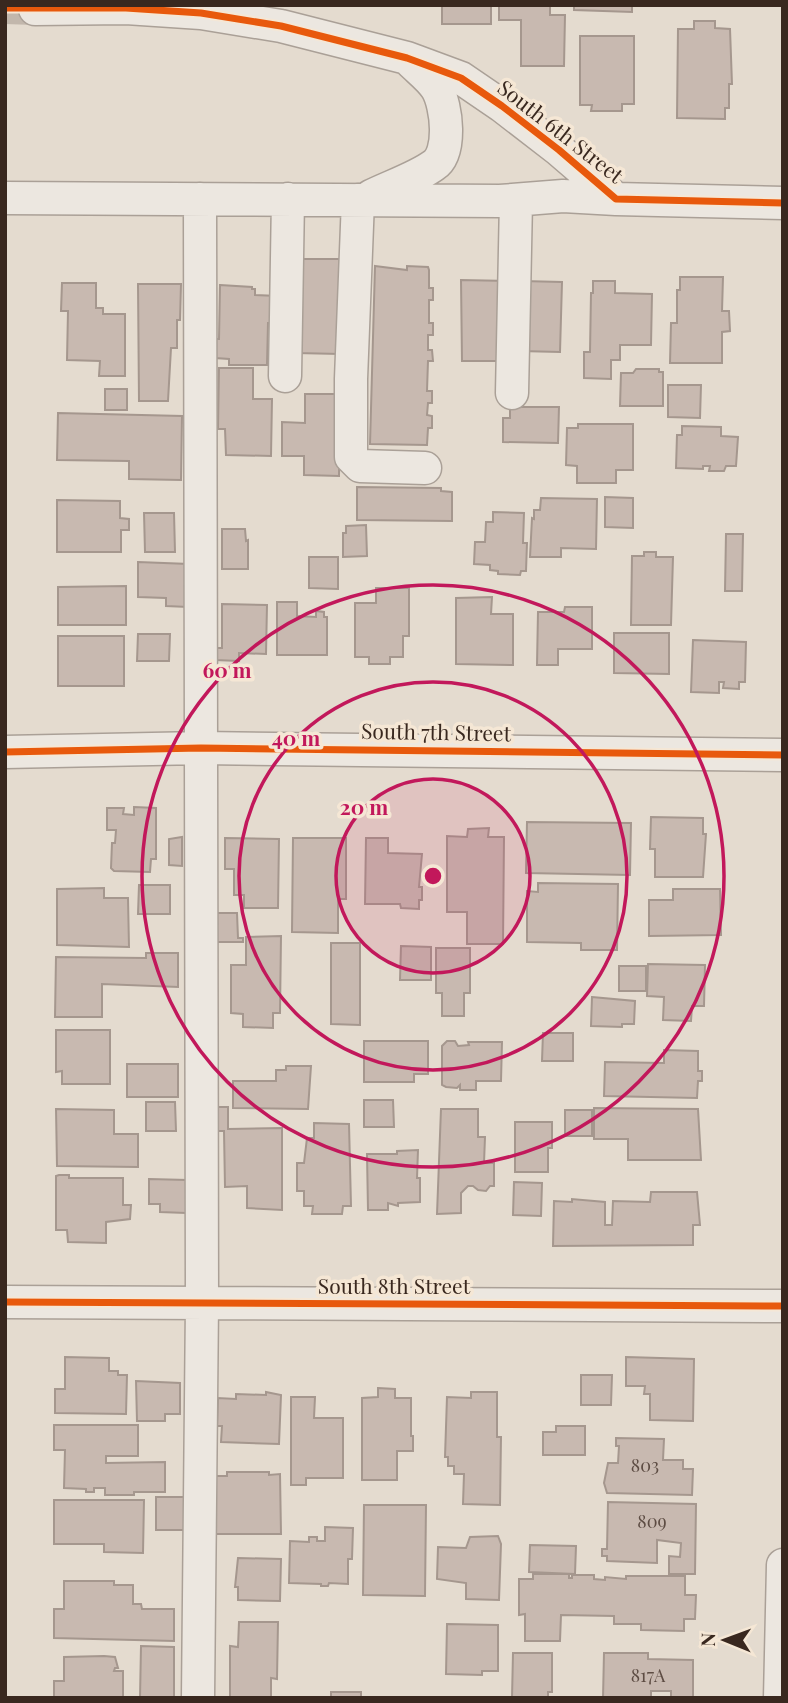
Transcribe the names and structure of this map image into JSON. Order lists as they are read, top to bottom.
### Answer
{
  "streets": {
    "street": ["South 6th Street", "South 7th Street", "South 8th Street"]
  },
  "house_numbers": ["803", "809", "817A"],
  "north": "left",
  "rings": ["60 m", "40 m", "20 m"]
}
